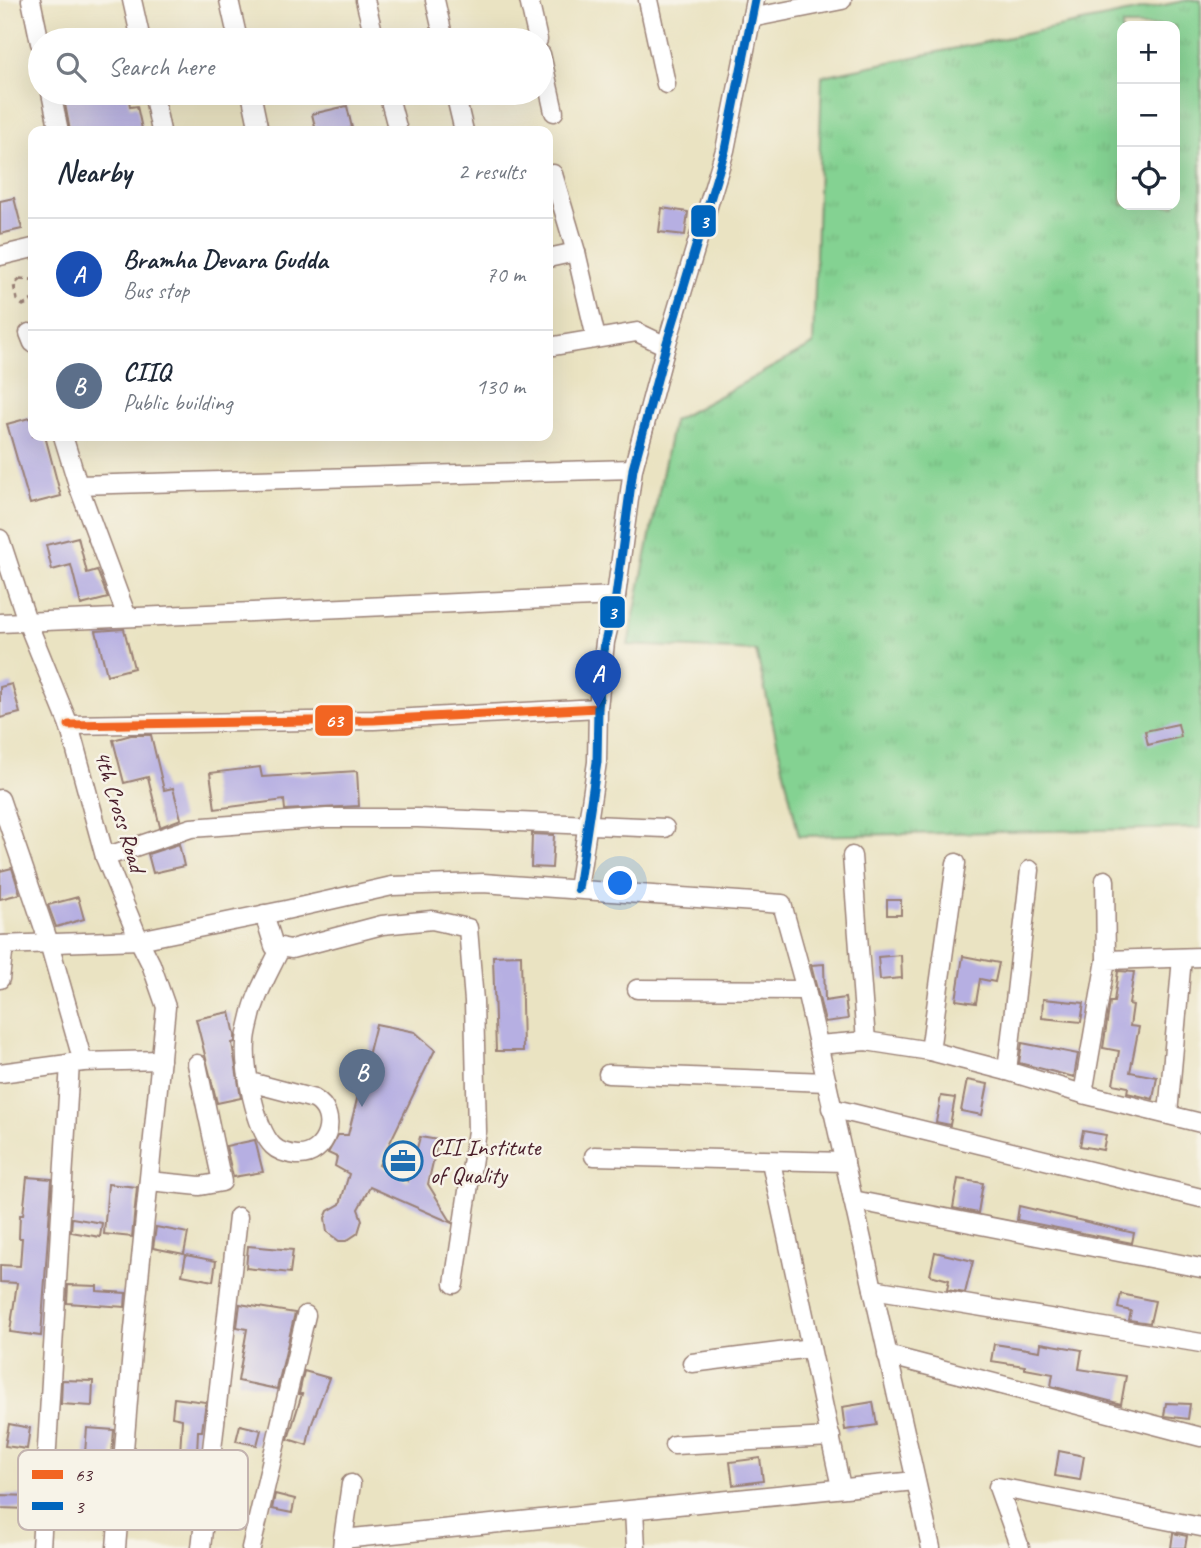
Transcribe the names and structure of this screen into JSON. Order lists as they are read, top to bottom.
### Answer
{
  "streets": {
    "street": ["4th Cross Road"]
  },
  "places": {
    "office": ["CII Institute of Quality"]
  },
  "lines": ["transit line 3", "transit line 63"],
  "legend": ["63", "3"],
  "page": {
    "map_buttons": ["+", "−"],
    "search": "Search here",
    "heading": ["Nearby", "2 results"],
    "list": [
      {
        "mark": "A",
        "name": "Bramha Devara Gudda",
        "note": "Bus stop",
        "value": "70 m"
      },
      {
        "mark": "B",
        "name": "CIIQ",
        "note": "Public building",
        "value": "130 m"
      }
    ],
    "pins": ["A", "B"]
  }
}
